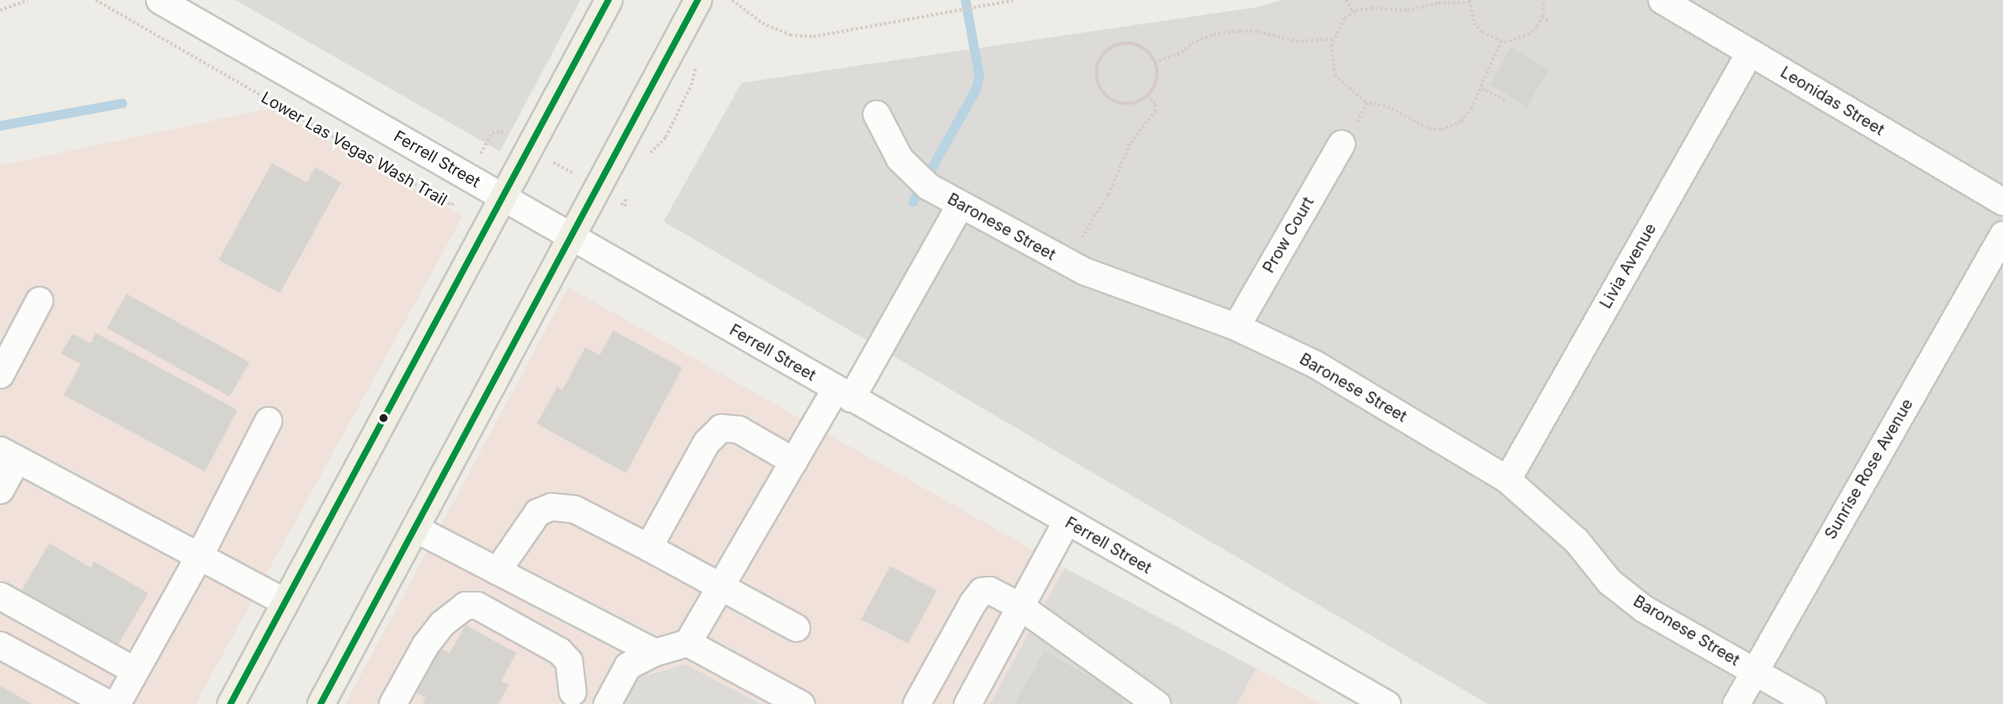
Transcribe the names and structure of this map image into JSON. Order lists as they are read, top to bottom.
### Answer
{
  "streets": {
    "street": [
      "Leonidas Street",
      "Ferrell Street",
      "Baronese Street",
      "Prow Court",
      "Livia Avenue",
      "Sunrise Rose Avenue"
    ],
    "path": ["Lower Las Vegas Wash Trail"]
  },
  "crossings": [
    ["Leonidas Street", "Livia Avenue"],
    ["Lower Las Vegas Wash Trail", "Ferrell Street"],
    ["Baronese Street", "Prow Court"],
    ["Baronese Street", "Livia Avenue"],
    ["Baronese Street", "Sunrise Rose Avenue"]
  ]
}
